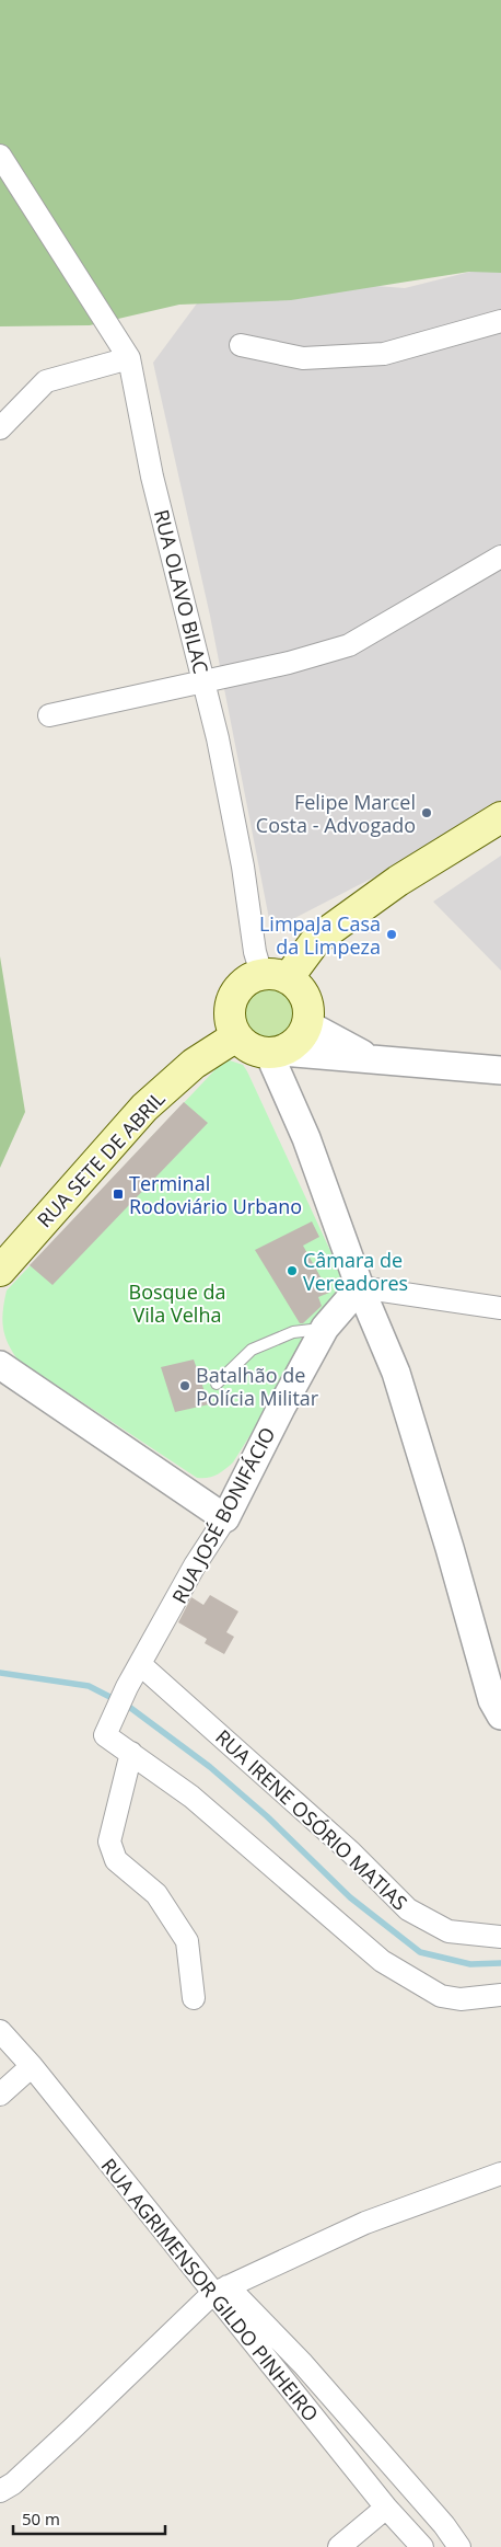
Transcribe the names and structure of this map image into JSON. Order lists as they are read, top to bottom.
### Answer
{
  "streets": {
    "main road": ["RUA SETE DE ABRIL"],
    "street": [
      "RUA OLAVO BILAC",
      "RUA JOSÉ BONIFÁCIO",
      "RUA IRENE OSÓRIO MATIAS",
      "RUA AGRIMENSOR GILDO PINHEIRO"
    ]
  },
  "crossings": [
    ["RUA OLAVO BILAC", "RUA SETE DE ABRIL"],
    ["RUA JOSÉ BONIFÁCIO", "RUA IRENE OSÓRIO MATIAS"]
  ],
  "parks": ["Bosque da Vila Velha"],
  "places": {
    "other": [
      "Felipe Marcel Costa - Advogado",
      "LimpaJa Casa da Limpeza",
      "Câmara de Vereadores",
      "Batalhão de Polícia Militar"
    ],
    "transit": ["Terminal Rodoviário Urbano"]
  },
  "scale_bar": "50 m"
}
